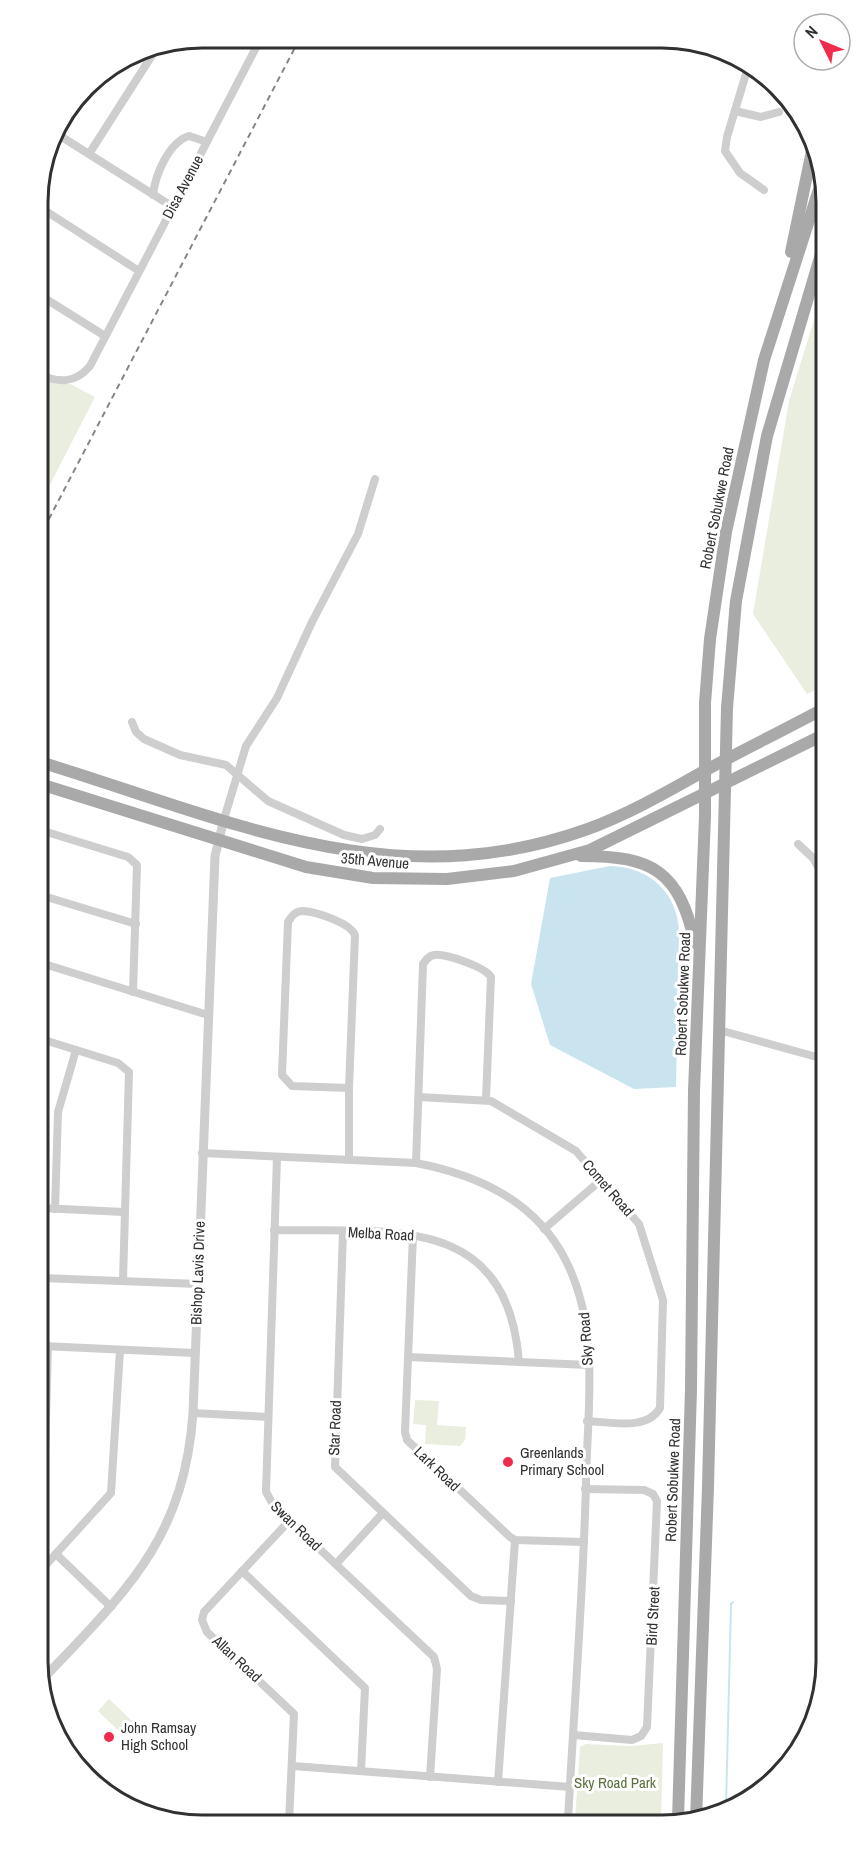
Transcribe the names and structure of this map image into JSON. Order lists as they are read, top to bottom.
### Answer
{
  "streets": {
    "main road": ["Robert Sobukwe Road", "35th Avenue"],
    "street": [
      "Disa Avenue",
      "Comet Road",
      "Melba Road",
      "Bishop Lavis Drive",
      "Sky Road",
      "Star Road",
      "Lark Road",
      "Swan Road",
      "Bird Street",
      "Allan Road"
    ]
  },
  "crossings": [
    ["Robert Sobukwe Road", "35th Avenue"],
    ["35th Avenue", "Bishop Lavis Drive"],
    ["Comet Road", "Sky Road"],
    ["Melba Road", "Star Road"],
    ["Melba Road", "Lark Road"],
    ["Melba Road", "Swan Road"],
    ["Bishop Lavis Drive", "Sky Road"],
    ["Sky Road", "Swan Road"],
    ["Sky Road", "Bird Street"],
    ["Swan Road", "Allan Road"]
  ],
  "parks": ["Sky Road Park"],
  "places": ["Greenlands Primary School", "John Ramsay High School"],
  "north": "top left"
}
